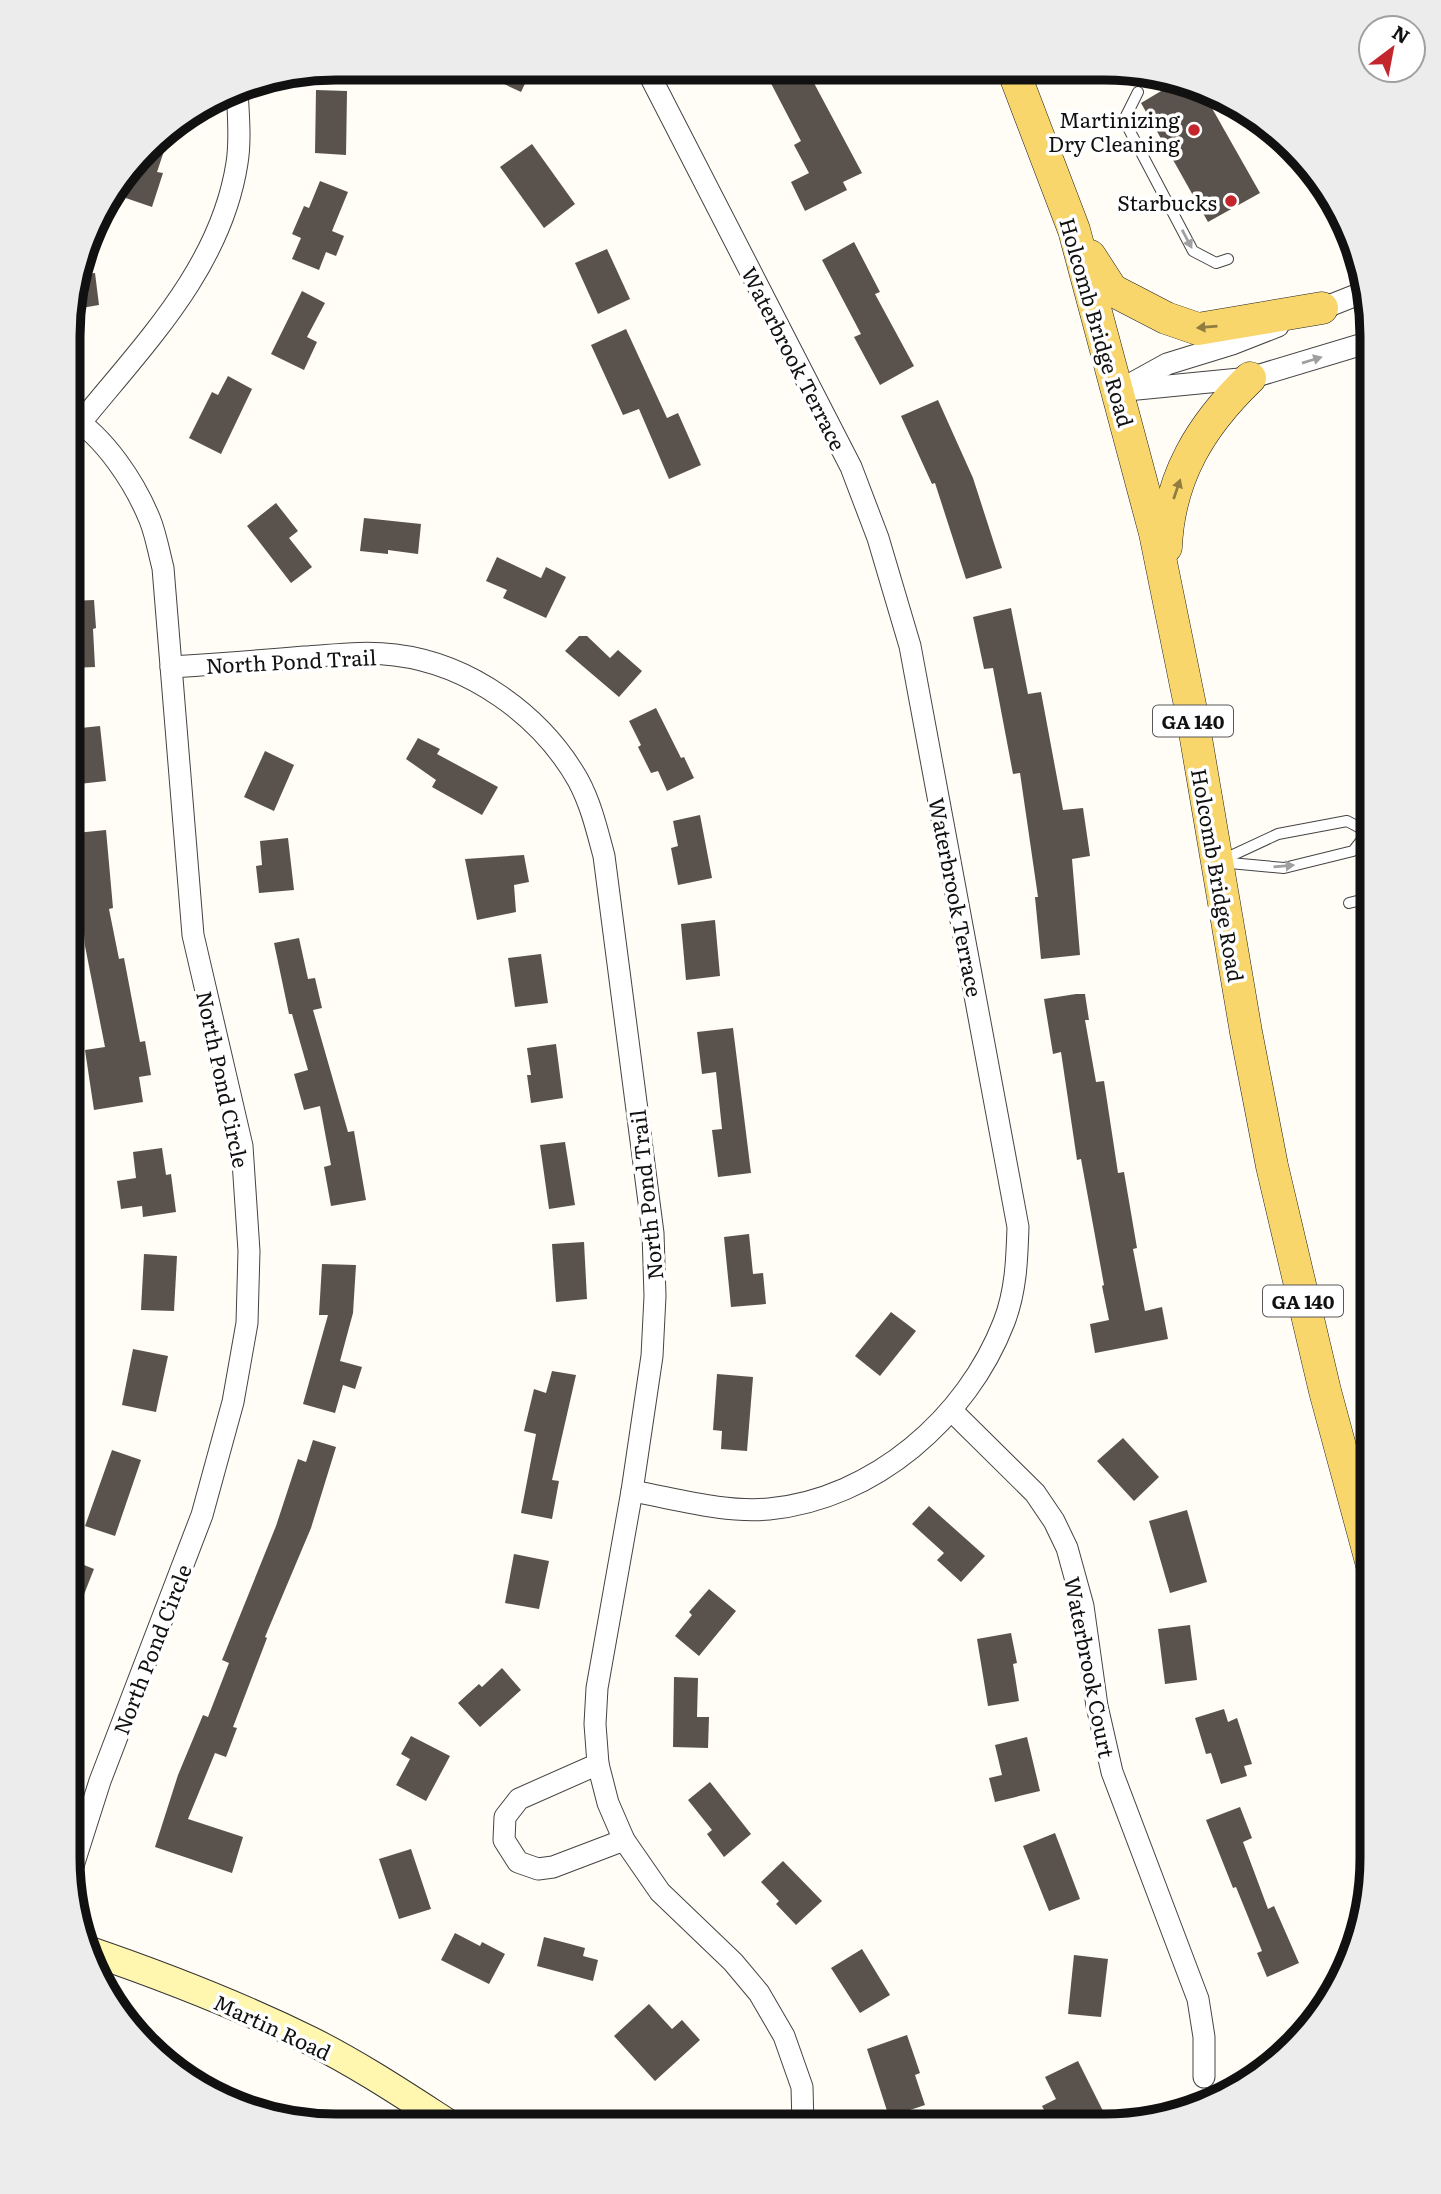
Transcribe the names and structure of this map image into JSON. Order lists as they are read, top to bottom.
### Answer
{
  "streets": {
    "main road": ["Holcomb Bridge Road", "GA 140"],
    "street": [
      "Waterbrook Terrace",
      "North Pond Trail",
      "North Pond Circle",
      "Waterbrook Court",
      "Martin Road"
    ]
  },
  "crossings": [
    ["Waterbrook Terrace", "North Pond Trail"],
    ["Waterbrook Terrace", "Waterbrook Court"],
    ["North Pond Trail", "North Pond Circle"]
  ],
  "places": ["Martinizing Dry Cleaning", "Starbucks"],
  "north": "top right"
}
